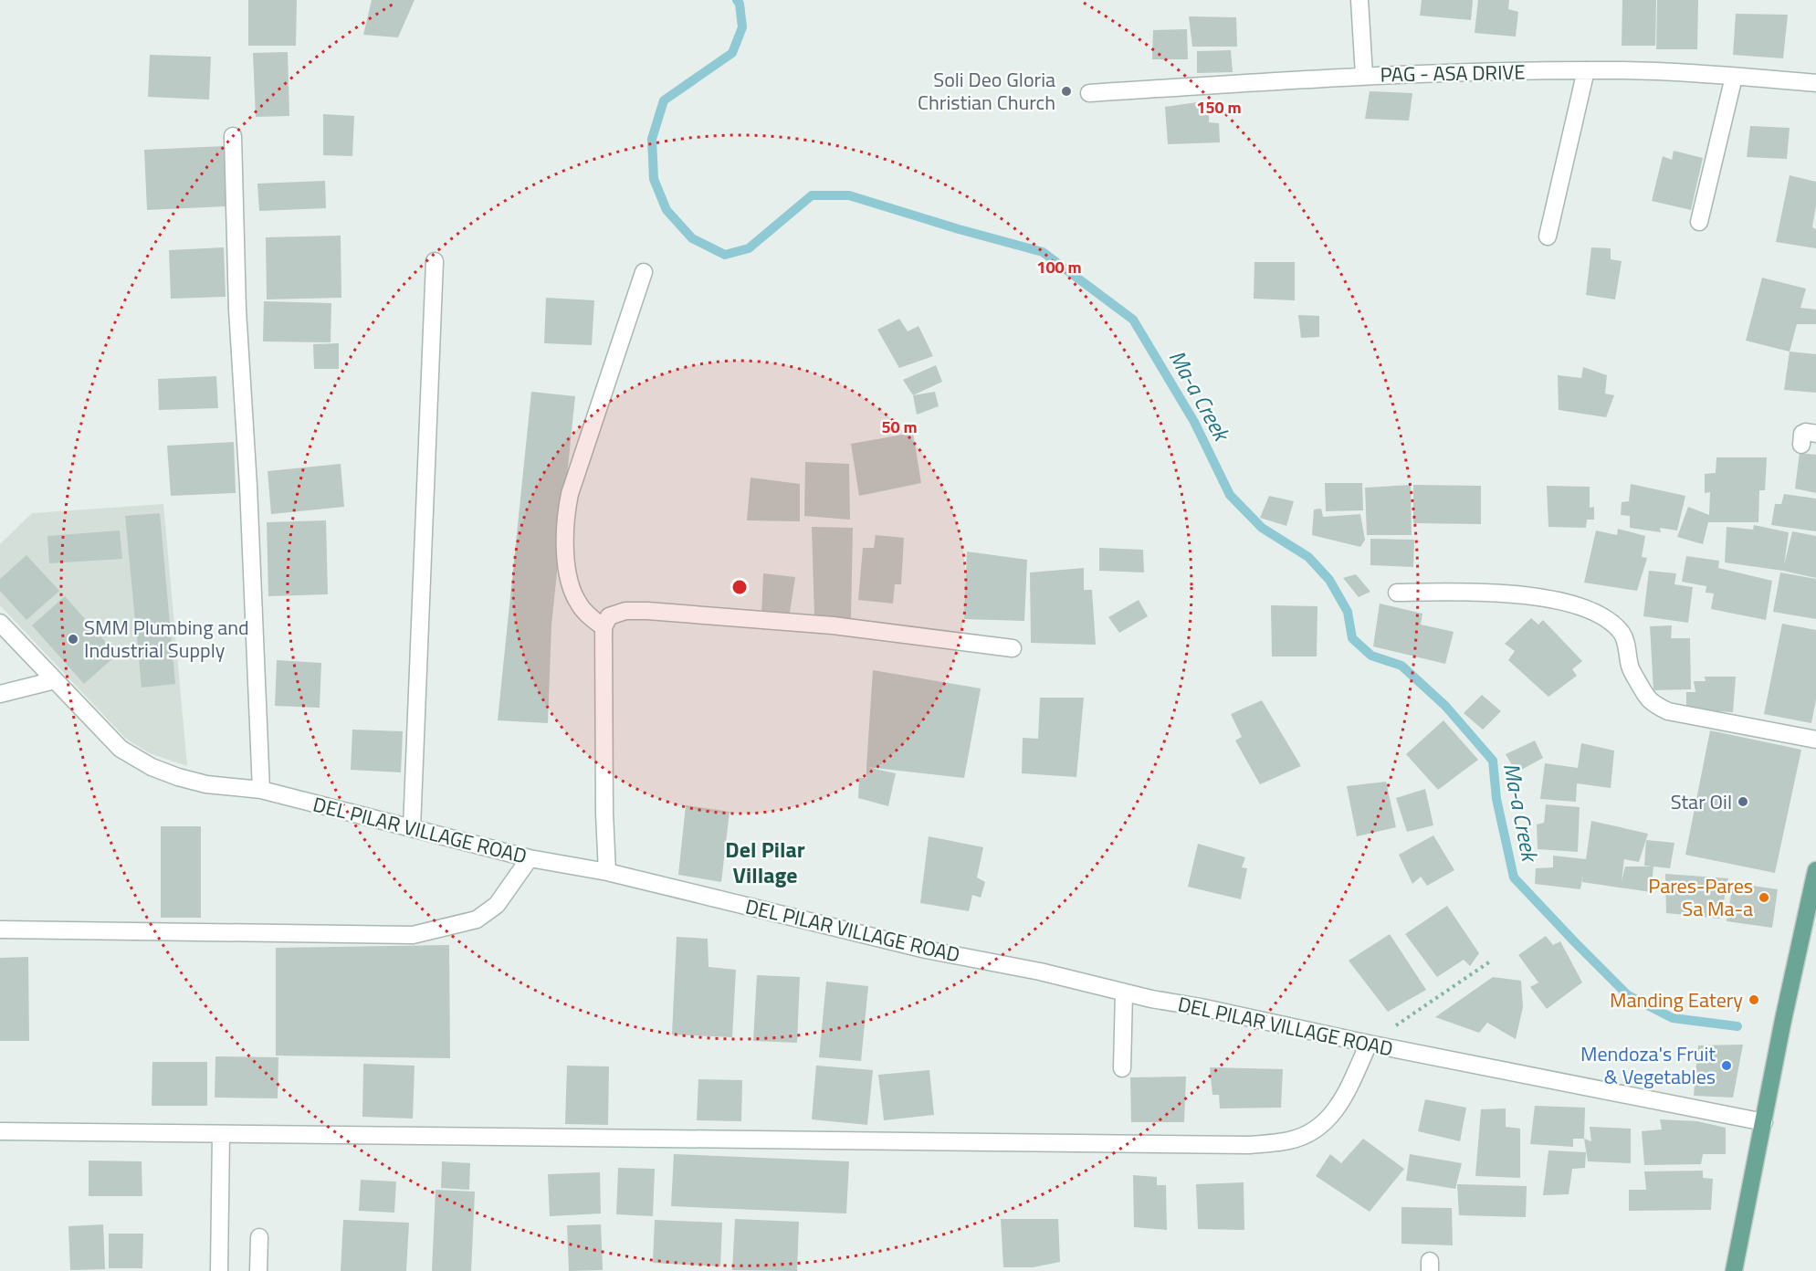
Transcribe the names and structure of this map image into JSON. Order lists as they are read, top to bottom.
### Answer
{
  "streets": {
    "street": ["PAG - ASA DRIVE", "DEL PILAR VILLAGE ROAD"]
  },
  "districts": ["Del Pilar Village"],
  "water": ["Ma-a Creek"],
  "places": [
    "Soli Deo Gloria Christian Church",
    "SMM Plumbing and Industrial Supply",
    "Star Oil",
    "Pares-Pares Sa Ma-a",
    "Manding Eatery",
    "Mendoza's Fruit & Vegetables"
  ],
  "rings": ["150 m", "100 m", "50 m"]
}
